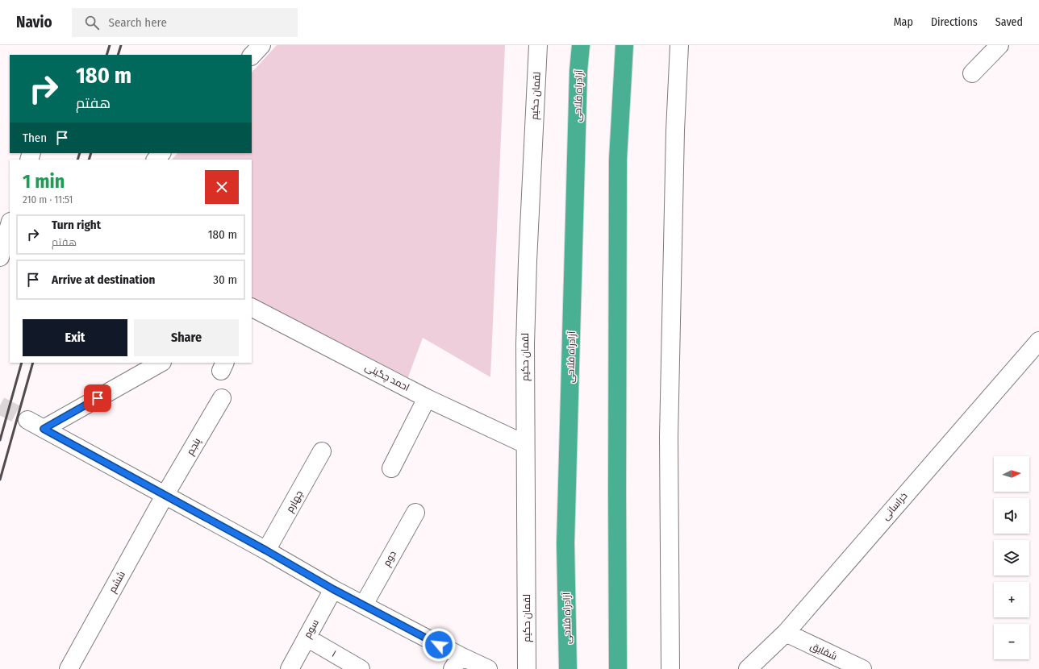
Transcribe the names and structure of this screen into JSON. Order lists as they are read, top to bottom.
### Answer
{
  "streets": {
    "highway": ["آزادراه فلاحی"],
    "street": [
      "لقمان حکیم",
      "احمد چگینی",
      "پنجم",
      "چهارم",
      "خراسانی",
      "دوم",
      "ششم",
      "سوم",
      "شقایق",
      "۱"
    ]
  },
  "crossings": [
    ["لقمان حکیم", "احمد چگینی"],
    ["پنجم", "ششم"],
    ["خراسانی", "شقایق"],
    ["سوم", "۱"]
  ],
  "north": "right",
  "page": {
    "header": "Navio",
    "search": "Search here",
    "nav": ["Map", "Directions", "Saved"],
    "turn": ["180 m", "هفتم"],
    "then": "Then",
    "heading": ["1 min", "210 m · 11:51"],
    "list": [
      {
        "name": "Turn right",
        "note": "هفتم",
        "value": "180 m"
      },
      {
        "name": "Arrive at destination",
        "value": "30 m"
      }
    ],
    "buttons": ["Exit", "Share"],
    "map_buttons": ["+", "−"]
  }
}
